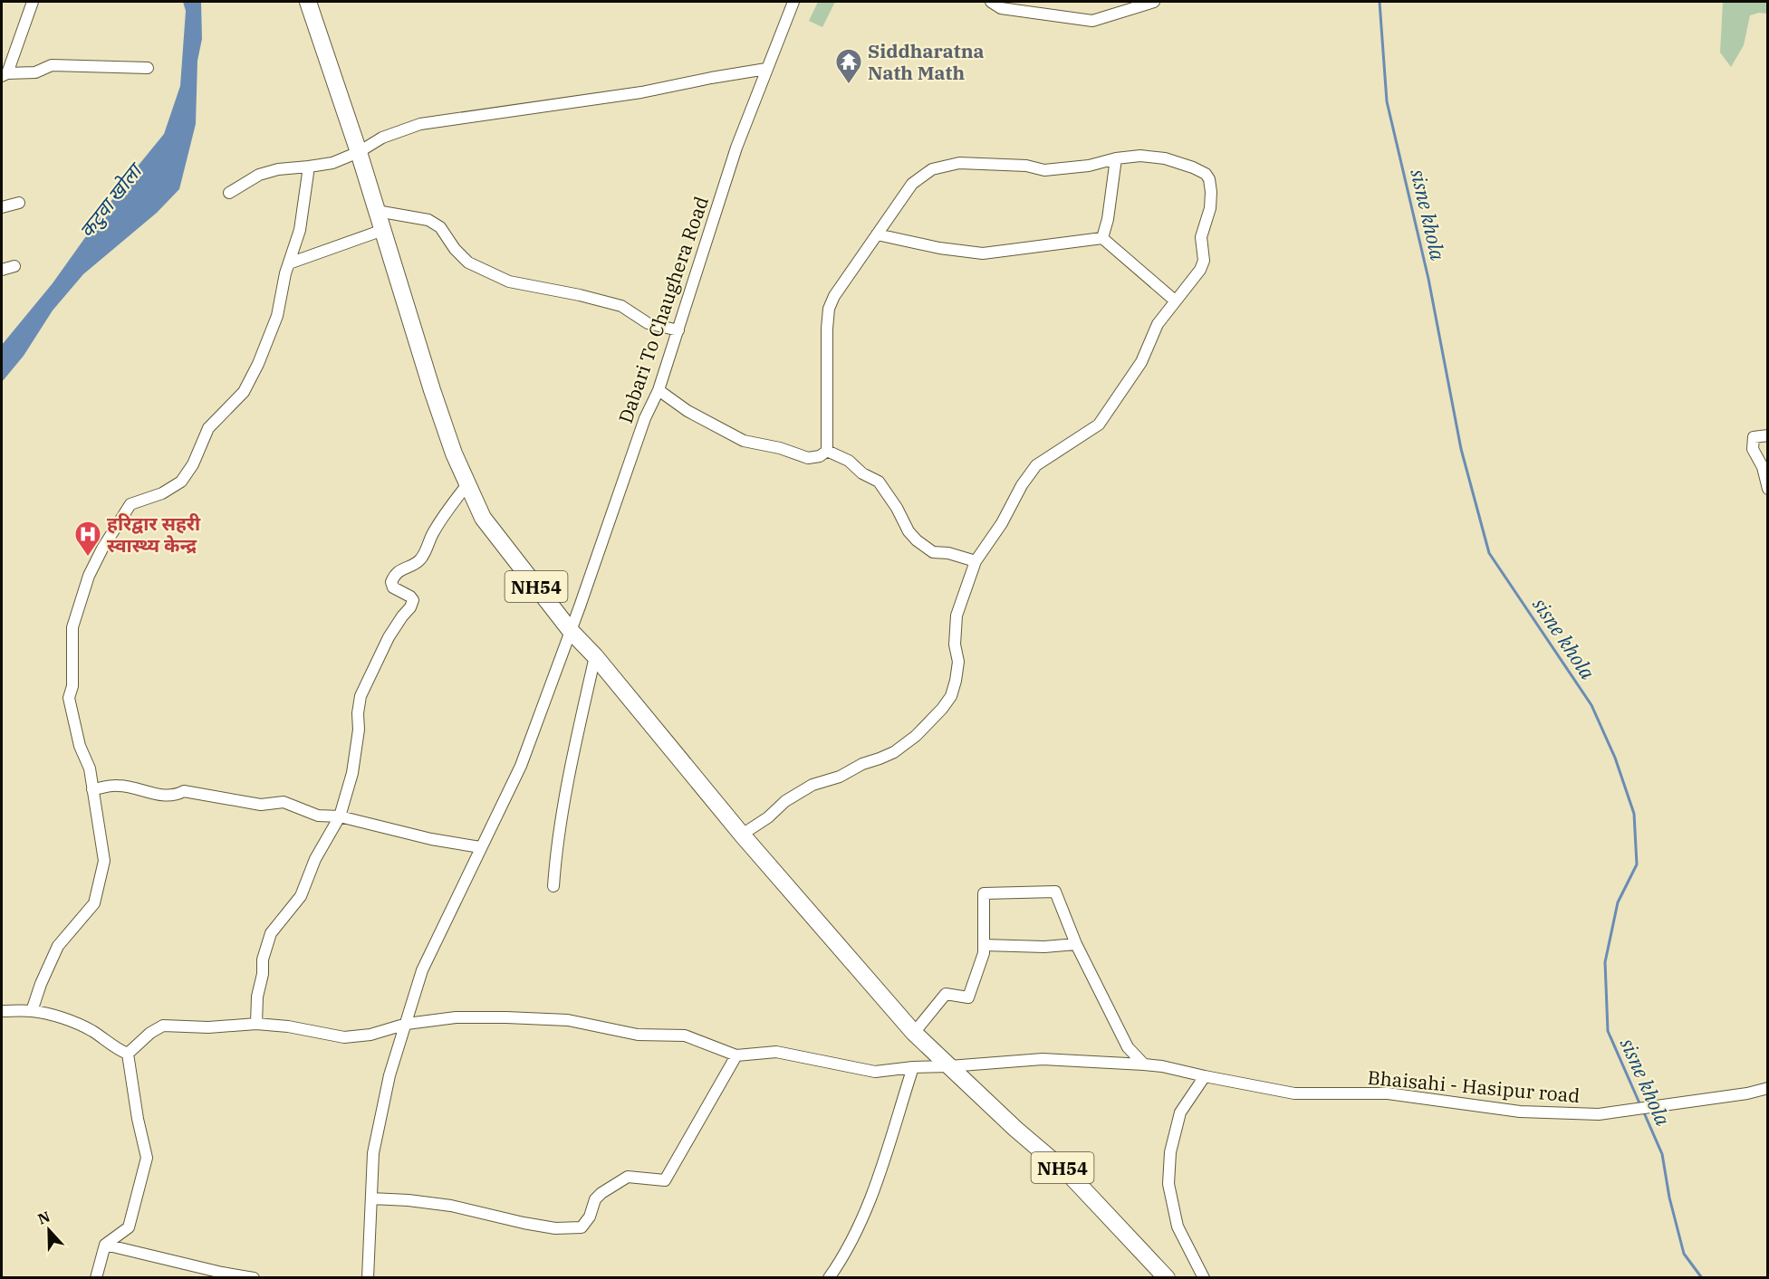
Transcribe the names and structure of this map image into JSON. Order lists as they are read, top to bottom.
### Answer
{
  "streets": {
    "main road": ["NH54"],
    "street": ["Dabari To Chaughera Road", "Bhaisahi - Hasipur road"]
  },
  "crossings": [
    ["Dabari To Chaughera Road", "NH54"],
    ["NH54", "Bhaisahi - Hasipur road"]
  ],
  "water": ["कटुवा खोला", "sisne khola"],
  "places": {
    "temple": ["Siddharatna Nath Math"],
    "hospital": ["हरिद्वार सहरी स्वास्थ्य केन्द्र"]
  },
  "north": "top"
}
